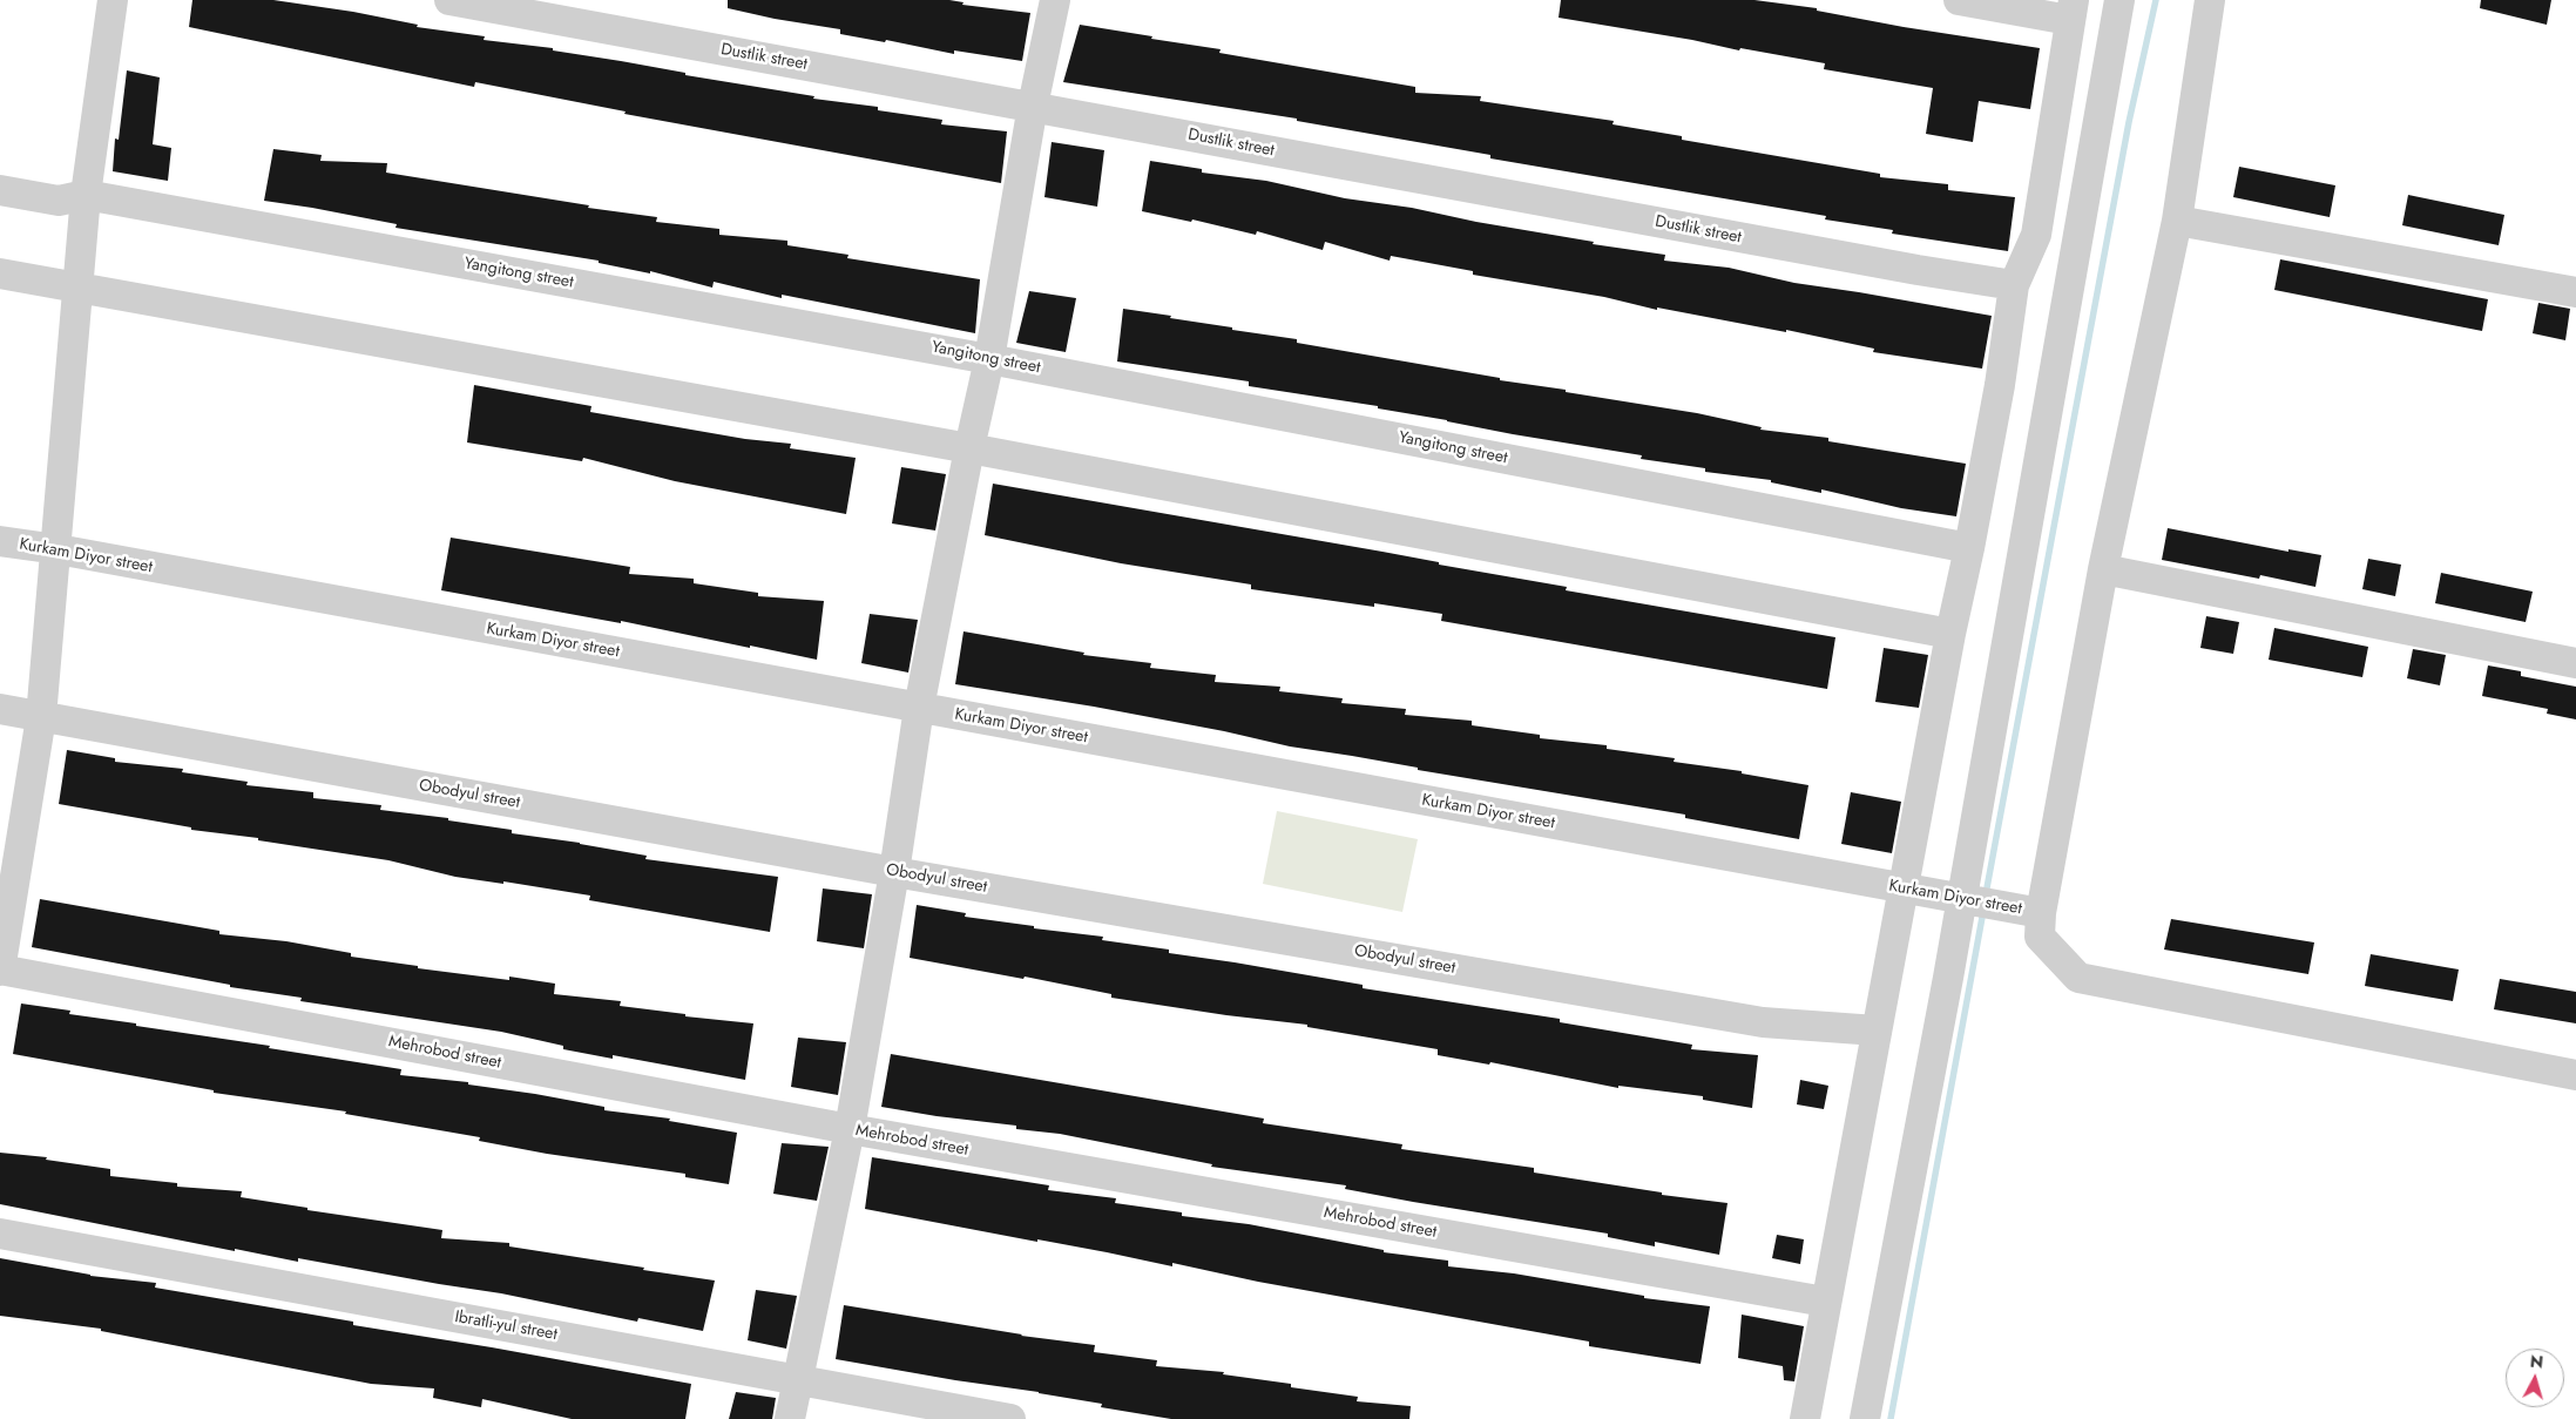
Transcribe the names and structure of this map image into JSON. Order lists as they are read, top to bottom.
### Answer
{
  "streets": {
    "street": [
      "Dustlik street",
      "Yangitong street",
      "Kurkam Diyor street",
      "Obodyul street",
      "Mehrobod street",
      "Ibratli-yul street"
    ]
  },
  "north": "top"
}
